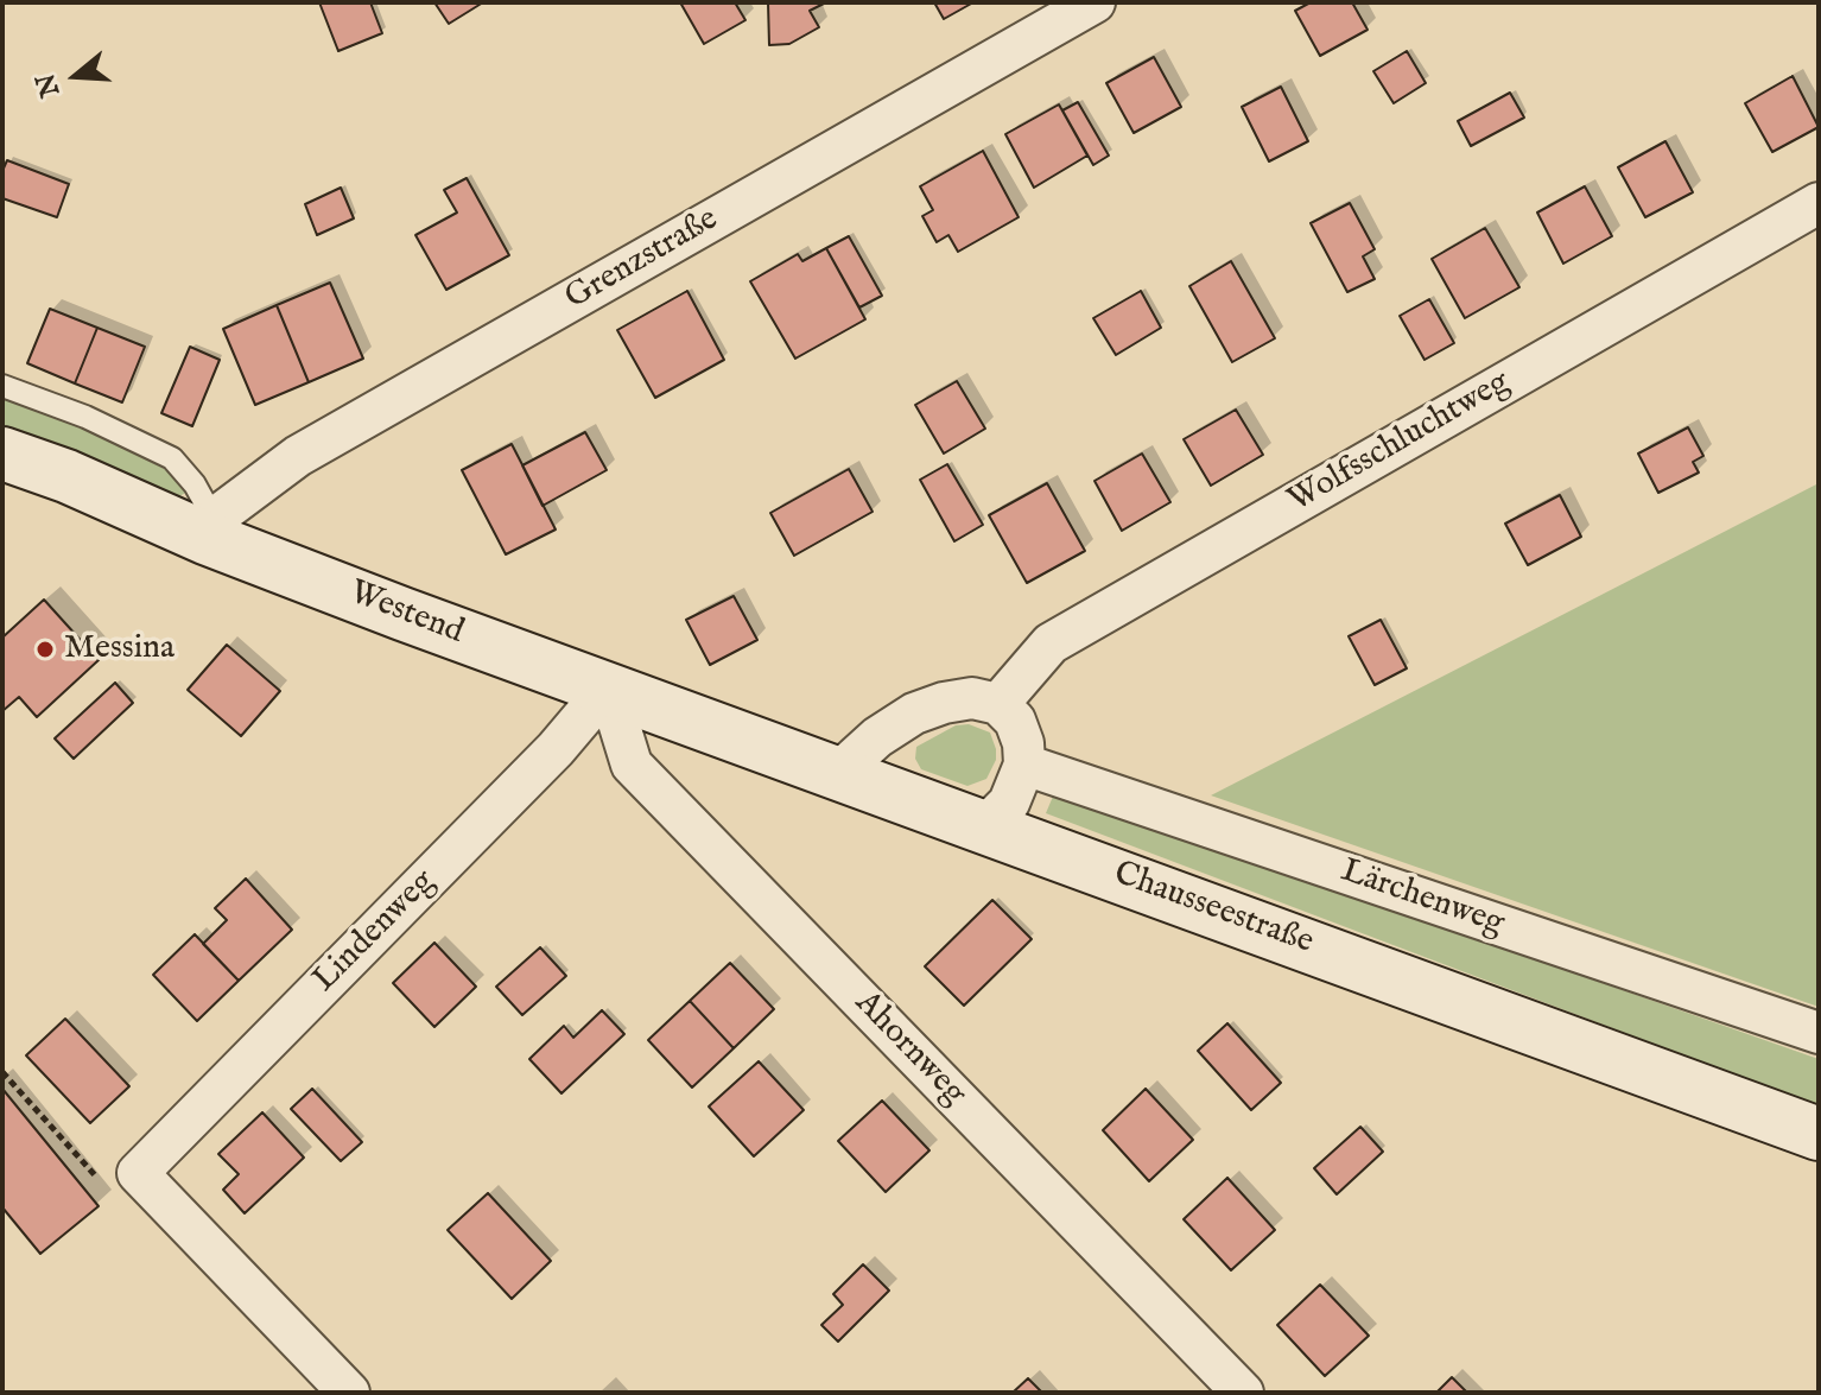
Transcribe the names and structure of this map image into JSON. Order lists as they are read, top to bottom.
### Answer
{
  "streets": {
    "main road": ["Westend", "Chausseestraße"],
    "street": [
      "Grenzstraße",
      "Wolfsschluchtweg",
      "Lärchenweg",
      "Lindenweg",
      "Ahornweg"
    ]
  },
  "crossings": [
    ["Grenzstraße", "Westend"],
    ["Westend", "Chausseestraße"],
    ["Westend", "Lindenweg"],
    ["Westend", "Ahornweg"],
    ["Chausseestraße", "Lindenweg"],
    ["Chausseestraße", "Ahornweg"],
    ["Lindenweg", "Ahornweg"]
  ],
  "places": ["Messina"],
  "north": "left"
}
